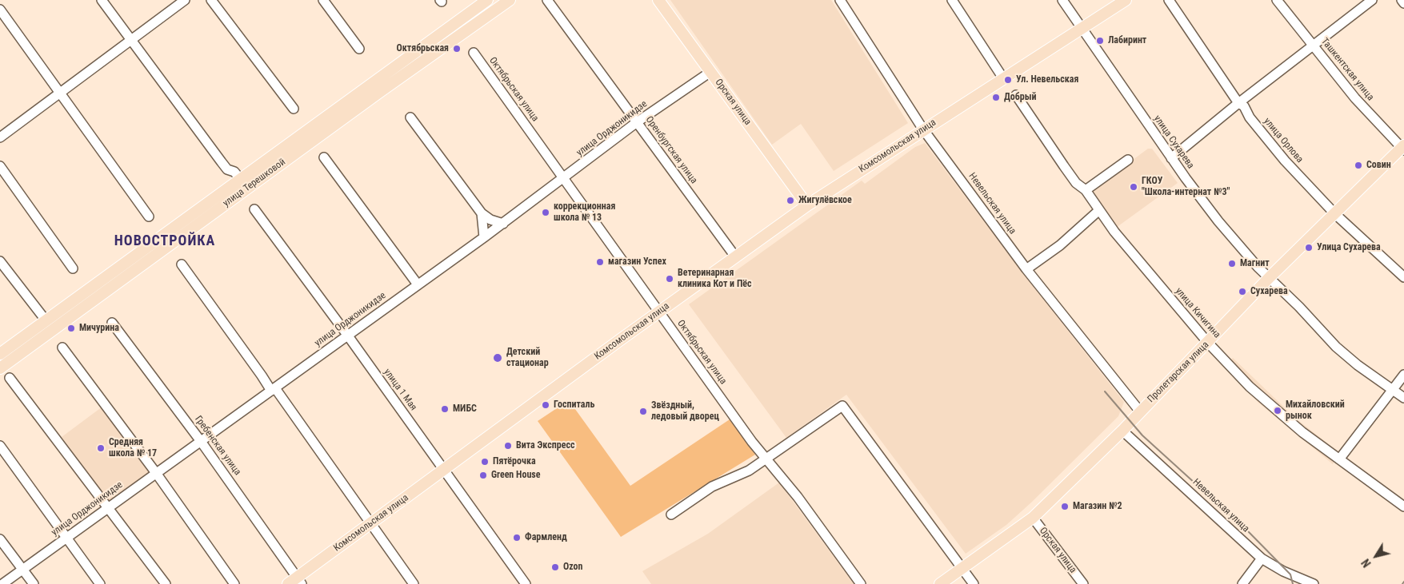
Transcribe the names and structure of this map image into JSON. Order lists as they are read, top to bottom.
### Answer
{
  "streets": {
    "main road": [
      "Орская улица",
      "Комсомольская улица",
      "улица Терешковой",
      "Пролетарская улица"
    ],
    "street": [
      "Ташкентская улица",
      "Октябрьская улица",
      "улица Орджоникидзе",
      "улица Орлова",
      "улица Сухарева",
      "Оренбургская улица",
      "Невельская улица",
      "улица Кичигина",
      "улица 1 Мая",
      "Гребенская улица"
    ]
  },
  "crossings": [
    ["Ташкентская улица", "Пролетарская улица"],
    ["Октябрьская улица", "улица Орджоникидзе"],
    ["Октябрьская улица", "Комсомольская улица"],
    ["Орская улица", "улица Орджоникидзе"],
    ["Орская улица", "Комсомольская улица"],
    ["Орская улица", "Пролетарская улица"],
    ["улица Орджоникидзе", "Оренбургская улица"],
    ["улица Орджоникидзе", "улица 1 Мая"],
    ["улица Орджоникидзе", "Гребенская улица"],
    ["улица Орлова", "Пролетарская улица"],
    ["улица Сухарева", "Комсомольская улица"],
    ["улица Сухарева", "Пролетарская улица"],
    ["Комсомольская улица", "Оренбургская улица"],
    ["Комсомольская улица", "Невельская улица"],
    ["Комсомольская улица", "улица 1 Мая"],
    ["Комсомольская улица", "Гребенская улица"],
    ["Невельская улица", "Пролетарская улица"],
    ["улица Кичигина", "Пролетарская улица"]
  ],
  "districts": ["НОВОСТРОЙКА"],
  "places": [
    "Лабиринт",
    "Октябрьская",
    "Ул. Невельская",
    "Добрый",
    "Совин",
    "ГКОУ \"Школа-интернат №3\"",
    "Жигулёвское",
    "коррекционная школа № 13",
    "Улица Сухарева",
    "магазин Успех",
    "Магнит",
    "Ветеринарная клиника Кот и Пёс",
    "Сухарева",
    "Мичурина",
    "Детский стационар",
    "Госпиталь",
    "МИБС",
    "Михайловский рынок",
    "Звёздный, ледовый дворец",
    "Вита Экспресс",
    "Средняя школа № 17",
    "Пятёрочка",
    "Green House",
    "Магазин №2",
    "Фармленд",
    "Ozon"
  ],
  "north": "bottom left"
}
